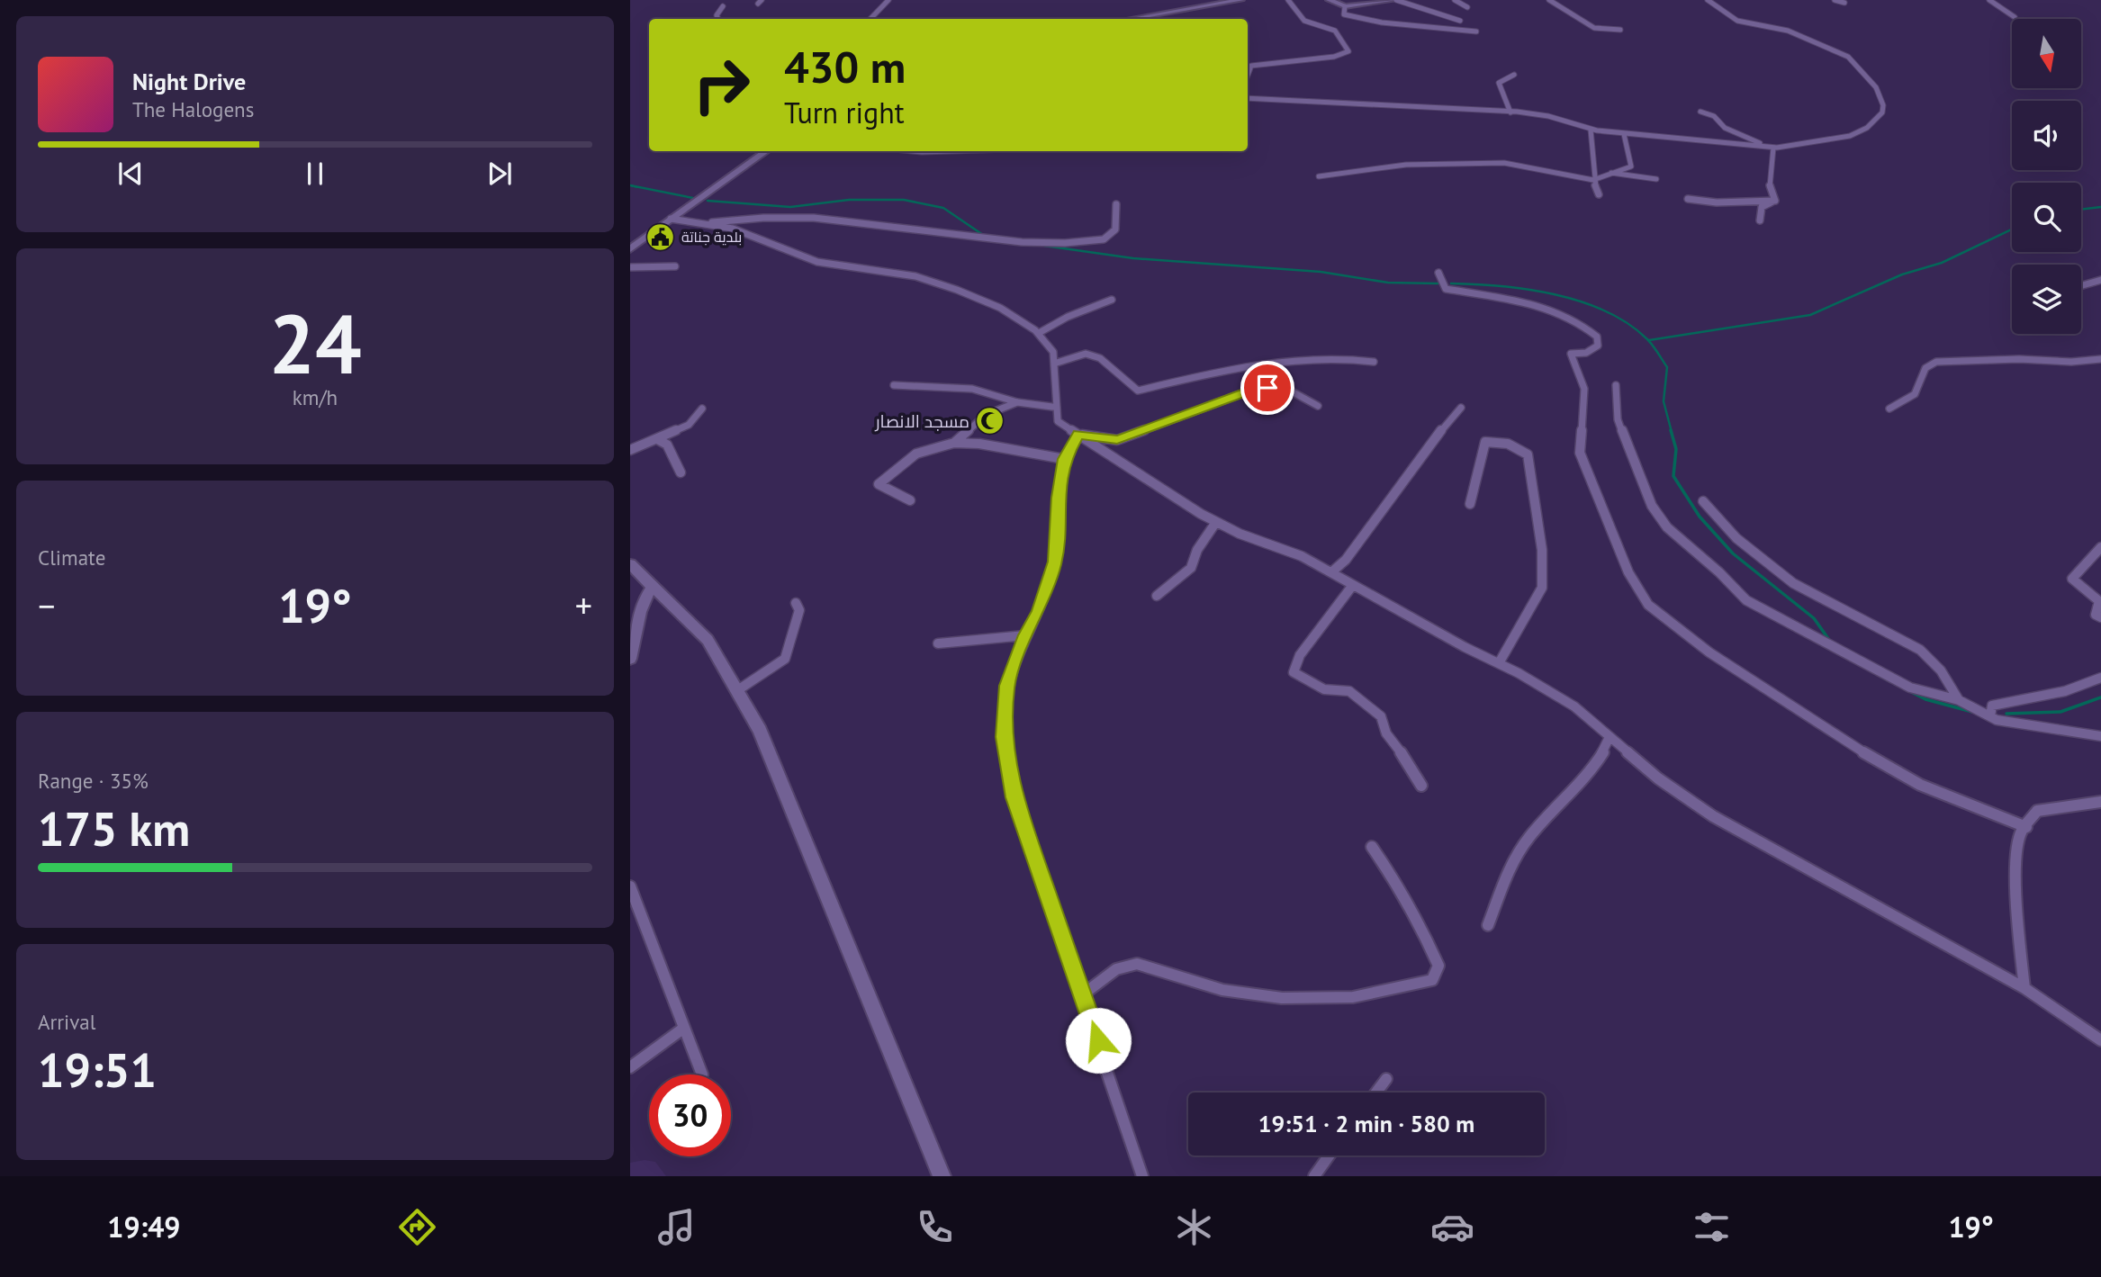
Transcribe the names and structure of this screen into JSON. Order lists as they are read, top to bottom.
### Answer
{
  "places": {
    "public building": ["بلدية جناتة"],
    "mosque": ["مسجد الانصار"]
  },
  "north": "bottom",
  "page": {
    "turn": ["430 m", "Turn right"],
    "song": ["Night Drive", "The Halogens"],
    "tile": [
      ["24", "km/h"],
      "Climate",
      ["Range · 35%", "175 km"],
      ["Arrival", "19:51"]
    ],
    "heat": ["−", "19°", "+"],
    "limit": "30",
    "trip": "19:51 · 2 min · 580 m",
    "tabs": ["19:49", "19°"]
  }
}
